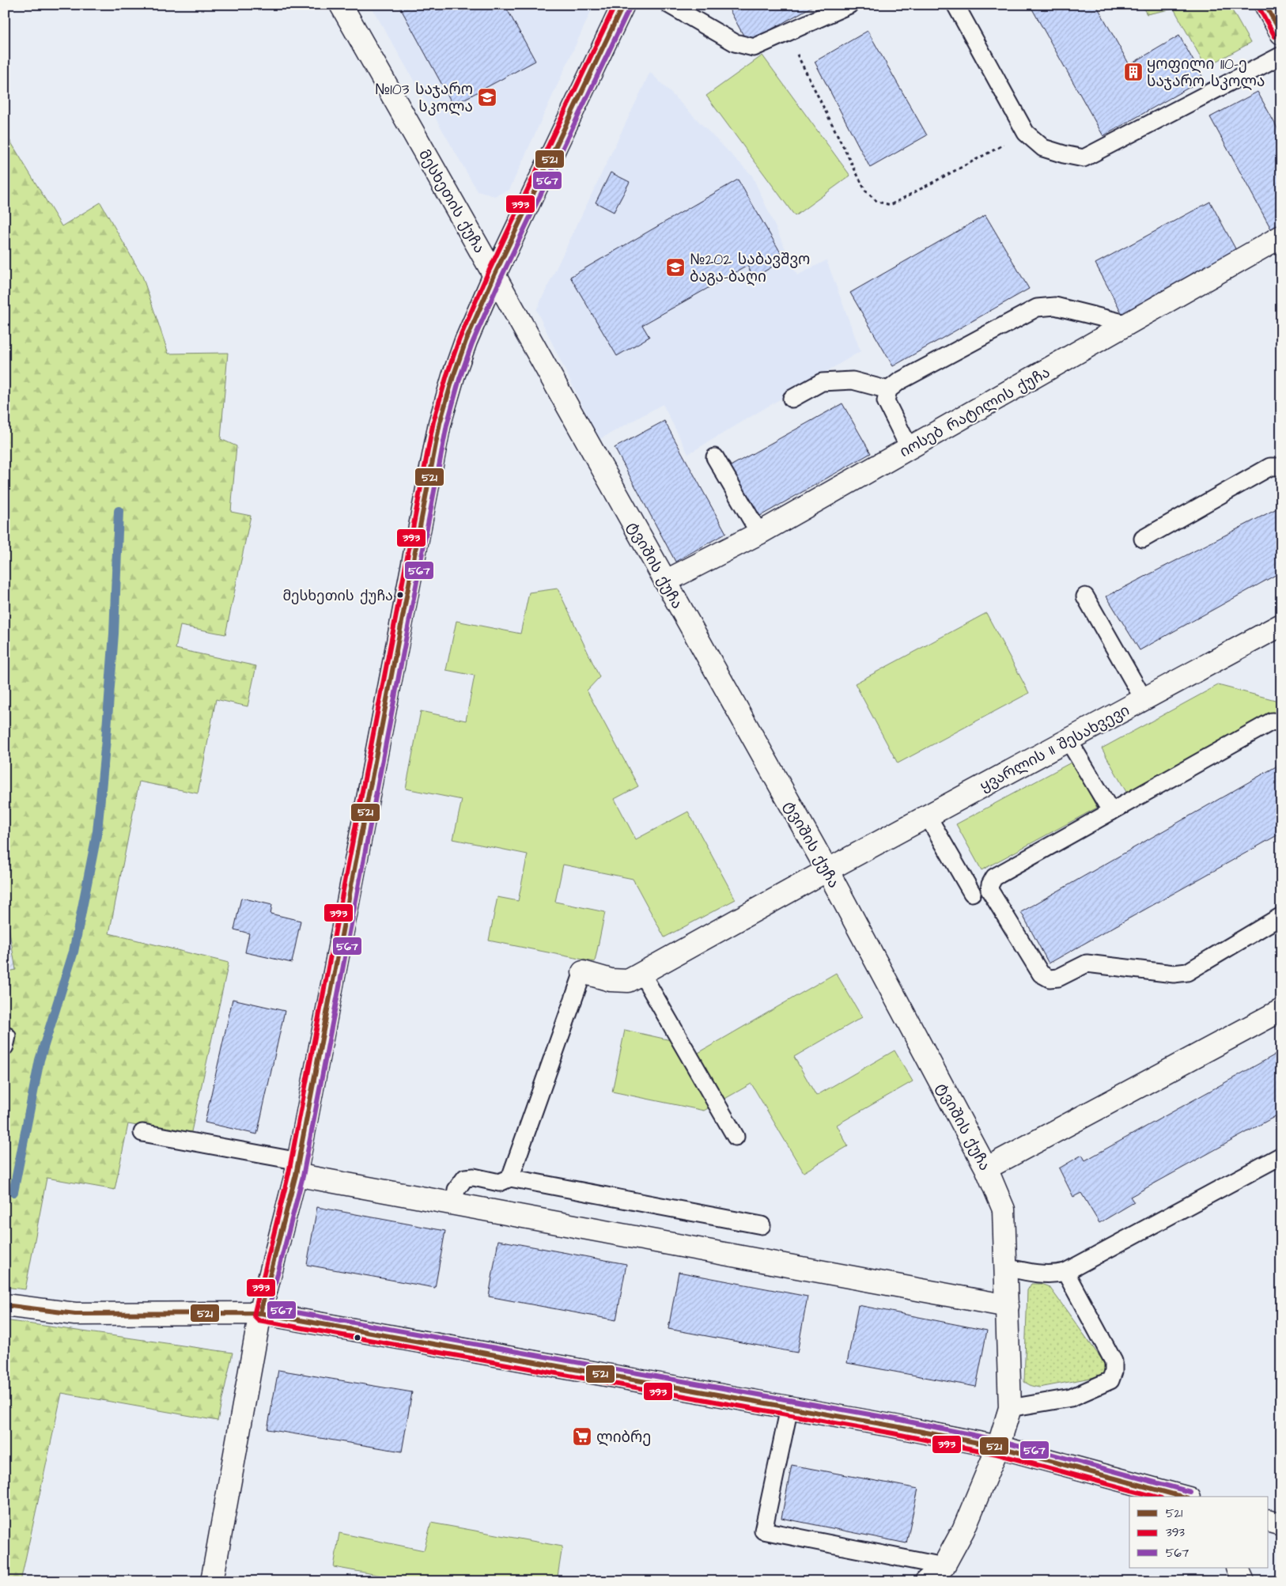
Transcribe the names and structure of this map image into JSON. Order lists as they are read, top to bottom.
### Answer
{
  "streets": {
    "street": [
      "მესხეთის ქუჩა",
      "იოსებ რატილის ქუჩა",
      "ტვიშის ქუჩა",
      "ყვარლის II შესახვევი"
    ]
  },
  "crossings": [
    ["მესხეთის ქუჩა", "ტვიშის ქუჩა"],
    ["იოსებ რატილის ქუჩა", "ტვიშის ქუჩა"],
    ["ტვიშის ქუჩა", "ყვარლის II შესახვევი"]
  ],
  "places": {
    "building": ["ყოფილი 110-ე საჯარო სკოლა"],
    "school or university": ["№103 საჯარო სკოლა", "№202 საბავშვო ბაგა–ბაღი"],
    "other": ["მესხეთის ქუჩა"],
    "supermarket": ["ლიბრე"]
  },
  "lines": ["transit line 521", "transit line 393", "transit line 567"],
  "legend": ["521", "393", "567"]
}
